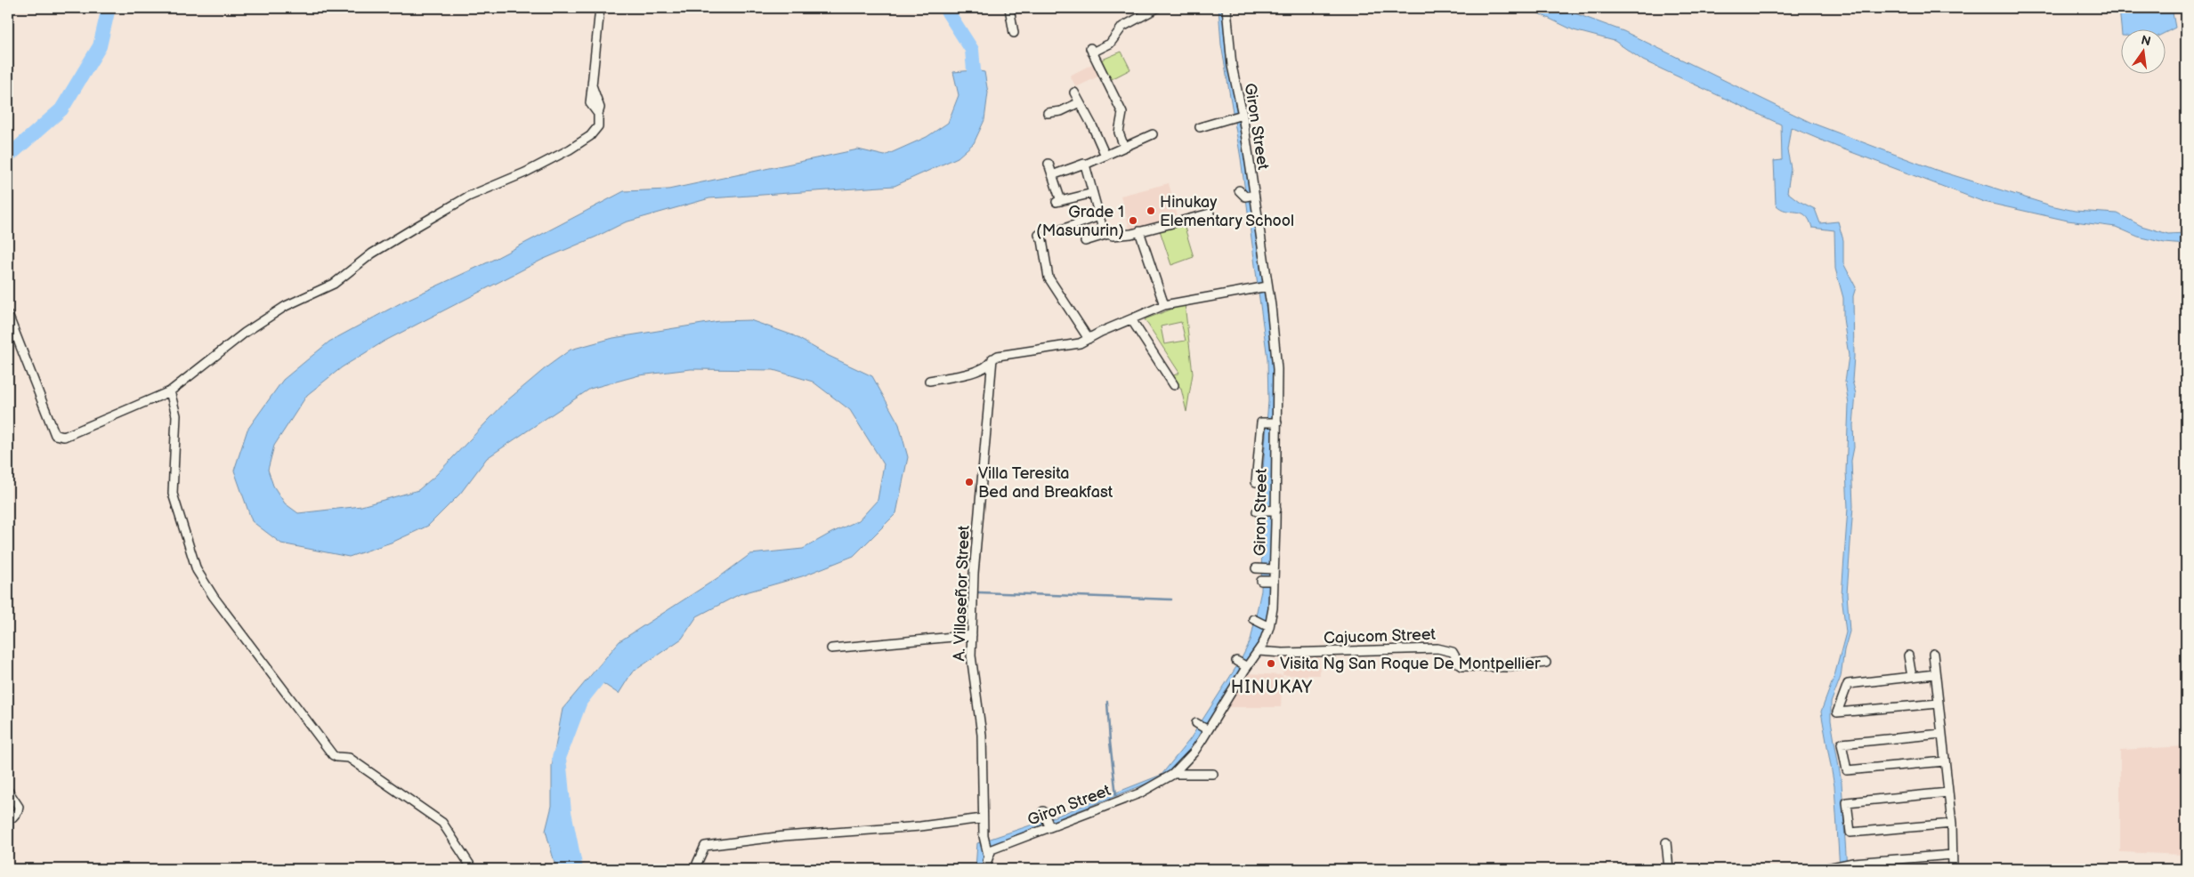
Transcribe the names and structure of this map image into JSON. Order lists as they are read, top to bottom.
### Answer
{
  "streets": {
    "street": ["Giron Street", "A. Villaseñor Street", "Cajucom Street"]
  },
  "crossings": [
    ["Giron Street", "A. Villaseñor Street"],
    ["Giron Street", "Cajucom Street"]
  ],
  "districts": ["HINUKAY"],
  "places": [
    "Hinukay Elementary School",
    "Grade 1 (Masunurin)",
    "Villa Teresita Bed and Breakfast",
    "Visita Ng San Roque De Montpellier"
  ],
  "north": "top"
}
